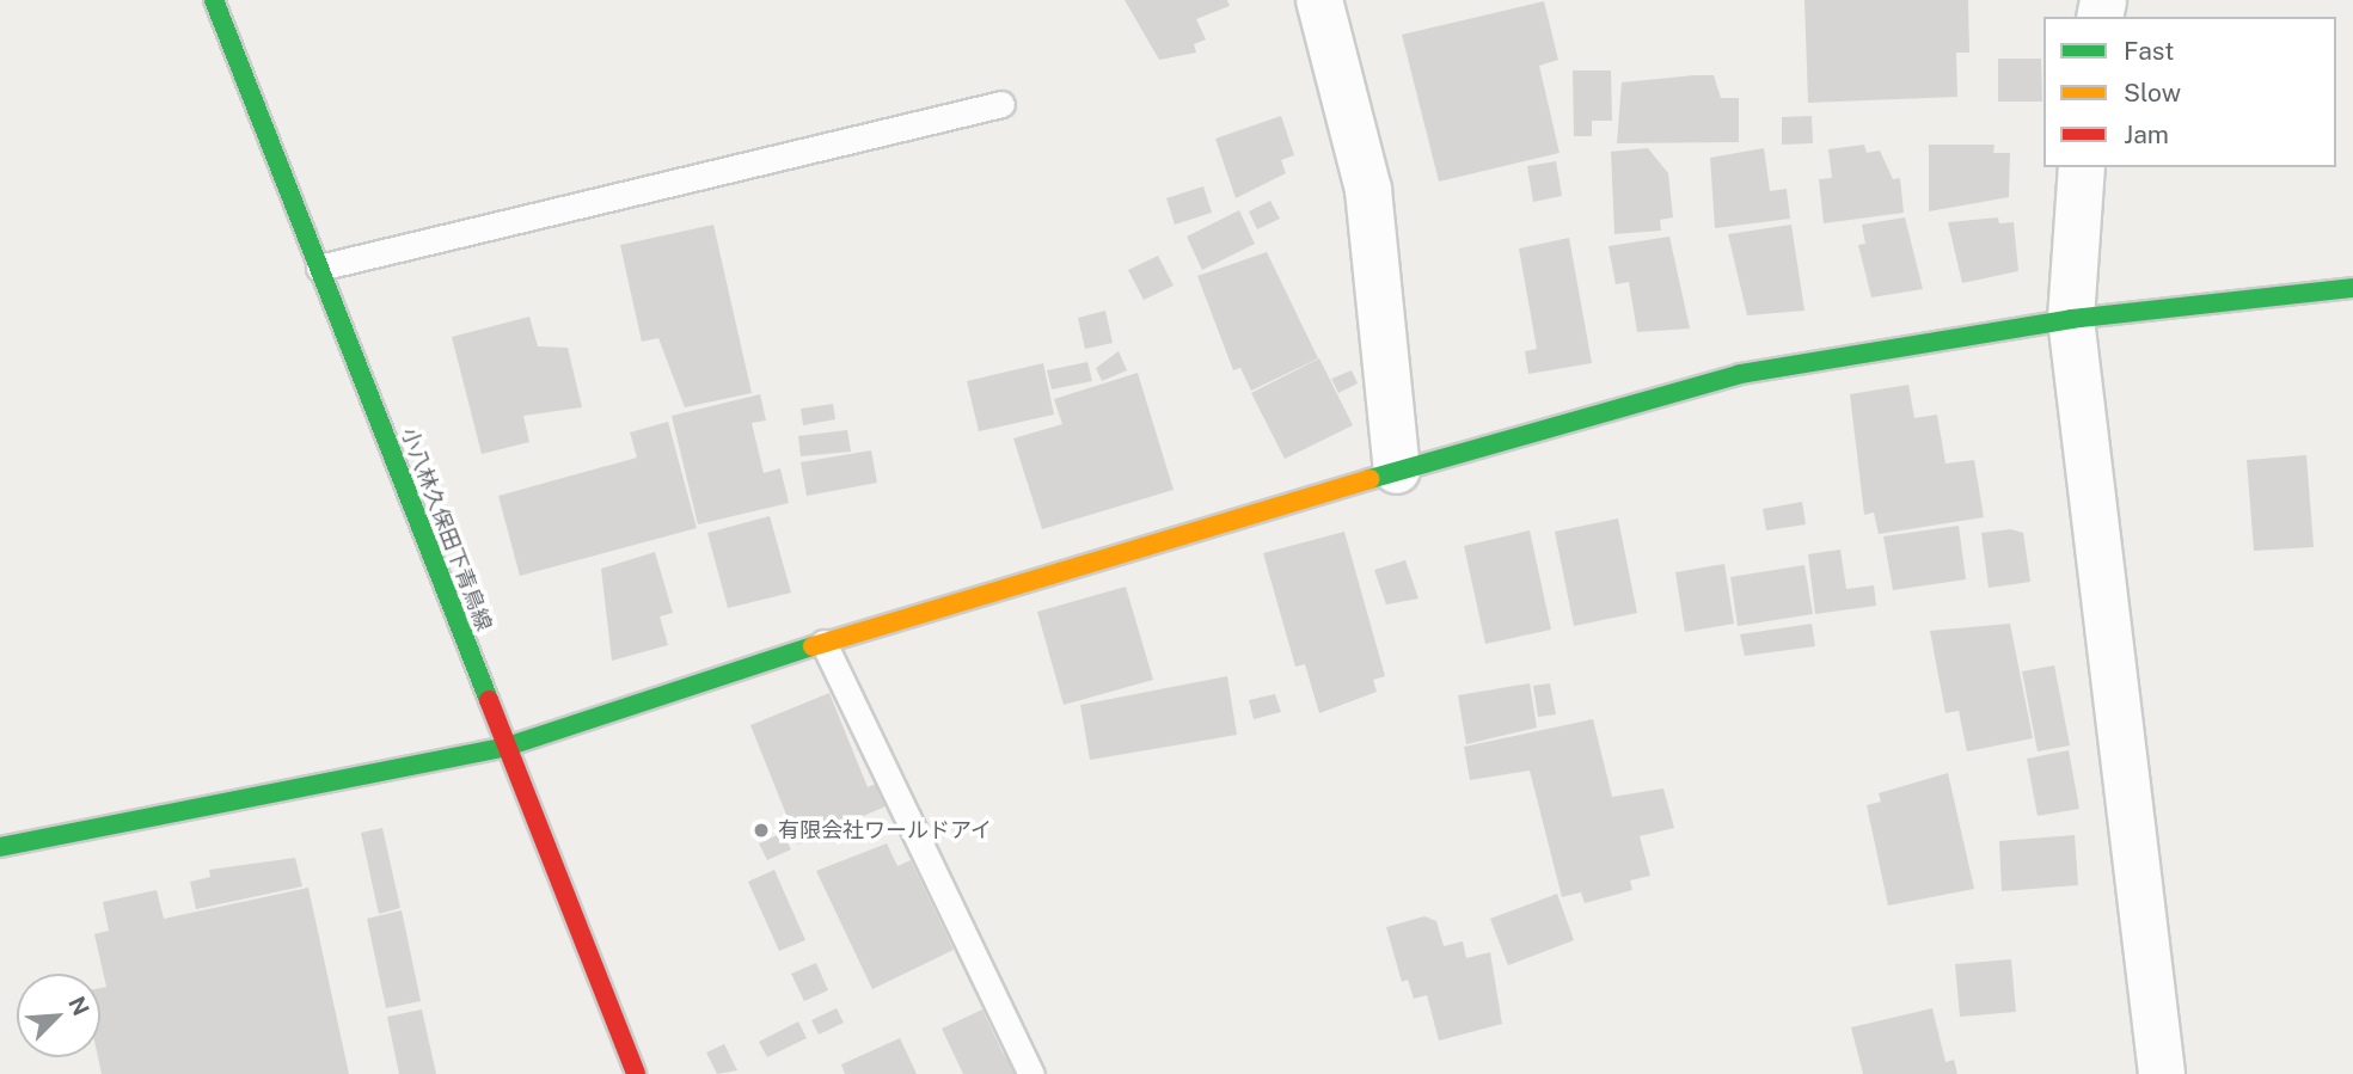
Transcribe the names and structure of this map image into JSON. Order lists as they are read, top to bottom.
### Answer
{
  "streets": {
    "street": ["小八林久保田下青鳥線"]
  },
  "places": ["有限会社ワールドアイ"],
  "legend": ["Fast", "Slow", "Jam"],
  "north": "top right"
}
